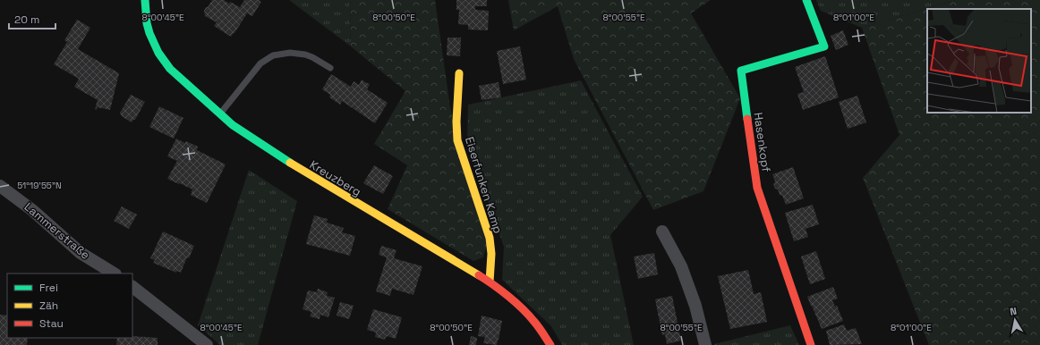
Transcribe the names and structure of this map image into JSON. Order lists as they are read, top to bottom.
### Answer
{
  "streets": {
    "street": [
      "Hasenkopf",
      "Kreuzberg",
      "Eiserfunken Kamp",
      "Lammerstraße"
    ]
  },
  "crossings": [
    ["Kreuzberg", "Eiserfunken Kamp"]
  ],
  "legend": ["Frei", "Zäh", "Stau"],
  "scale_bar": "20 m",
  "north": "top",
  "coordinates": [
    "8°01'00\"E",
    "8°00'45\"E",
    "8°00'50\"E",
    "8°00'55\"E",
    "51°19'55\"N"
  ]
}
